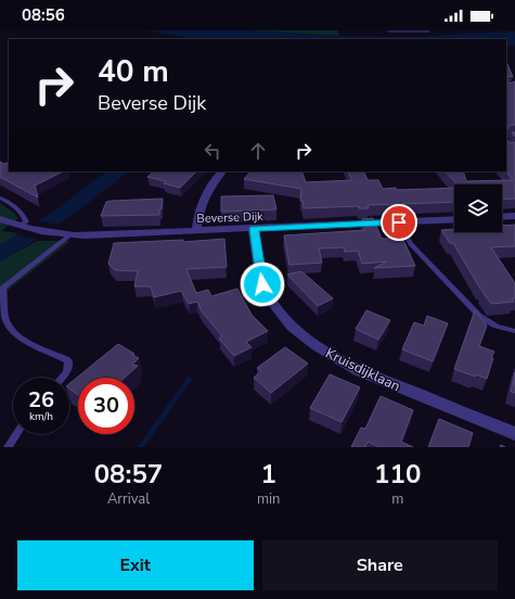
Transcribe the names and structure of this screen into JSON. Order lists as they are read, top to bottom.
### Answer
{
  "streets": {
    "street": ["Beverse Dijk", "Kruisdijklaan"]
  },
  "crossings": [
    ["Beverse Dijk", "Kruisdijklaan"]
  ],
  "page": {
    "status": "08:56",
    "turn": ["40 m", "Beverse Dijk"],
    "speed": "26 km/h",
    "limit": "30",
    "eta": [
      "08:57",
      "Arrival",
      "1",
      "min",
      "110",
      "m"
    ],
    "buttons": ["Exit", "Share"]
  }
}
